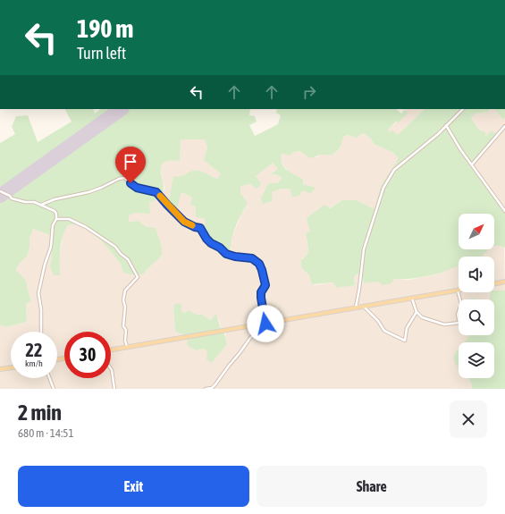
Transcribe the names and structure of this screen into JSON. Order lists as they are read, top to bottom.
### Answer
{
  "north": "top right",
  "page": {
    "turn": ["190 m", "Turn left"],
    "speed": "22 km/h",
    "limit": "30",
    "heading": ["2 min", "680 m · 14:51"],
    "buttons": ["Exit", "Share"]
  }
}
